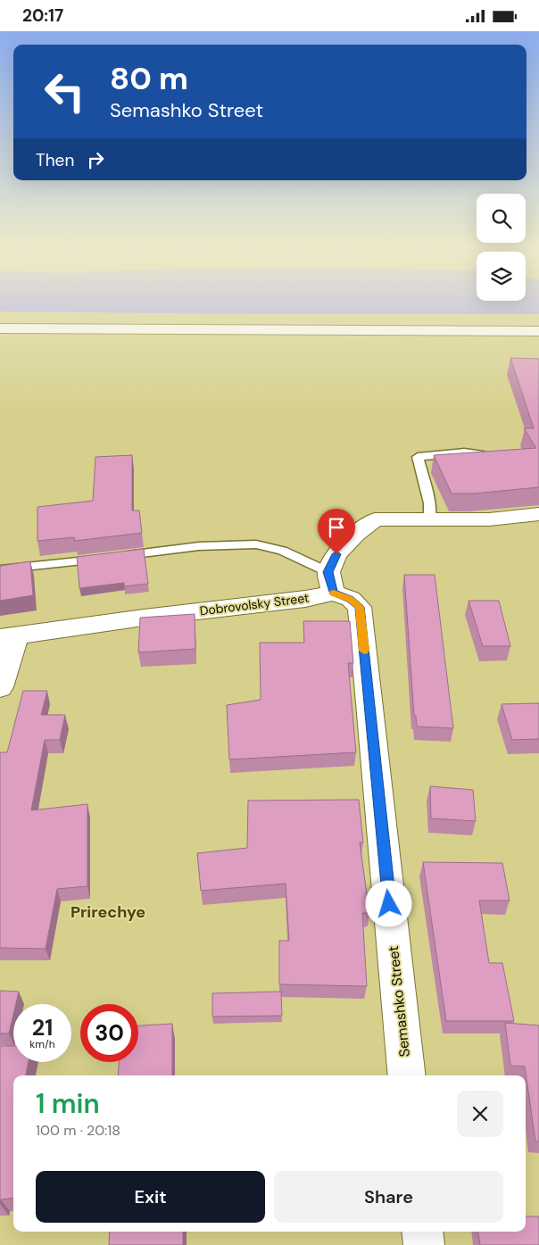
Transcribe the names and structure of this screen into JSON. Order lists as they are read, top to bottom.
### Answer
{
  "streets": {
    "street": ["Dobrovolsky Street", "Semashko Street"]
  },
  "crossings": [
    ["Dobrovolsky Street", "Semashko Street"]
  ],
  "districts": ["Prirechye"],
  "page": {
    "status": "20:17",
    "turn": ["80 m", "Semashko Street"],
    "then": "Then",
    "speed": "21 km/h",
    "limit": "30",
    "heading": ["1 min", "100 m · 20:18"],
    "buttons": ["Exit", "Share"]
  }
}
